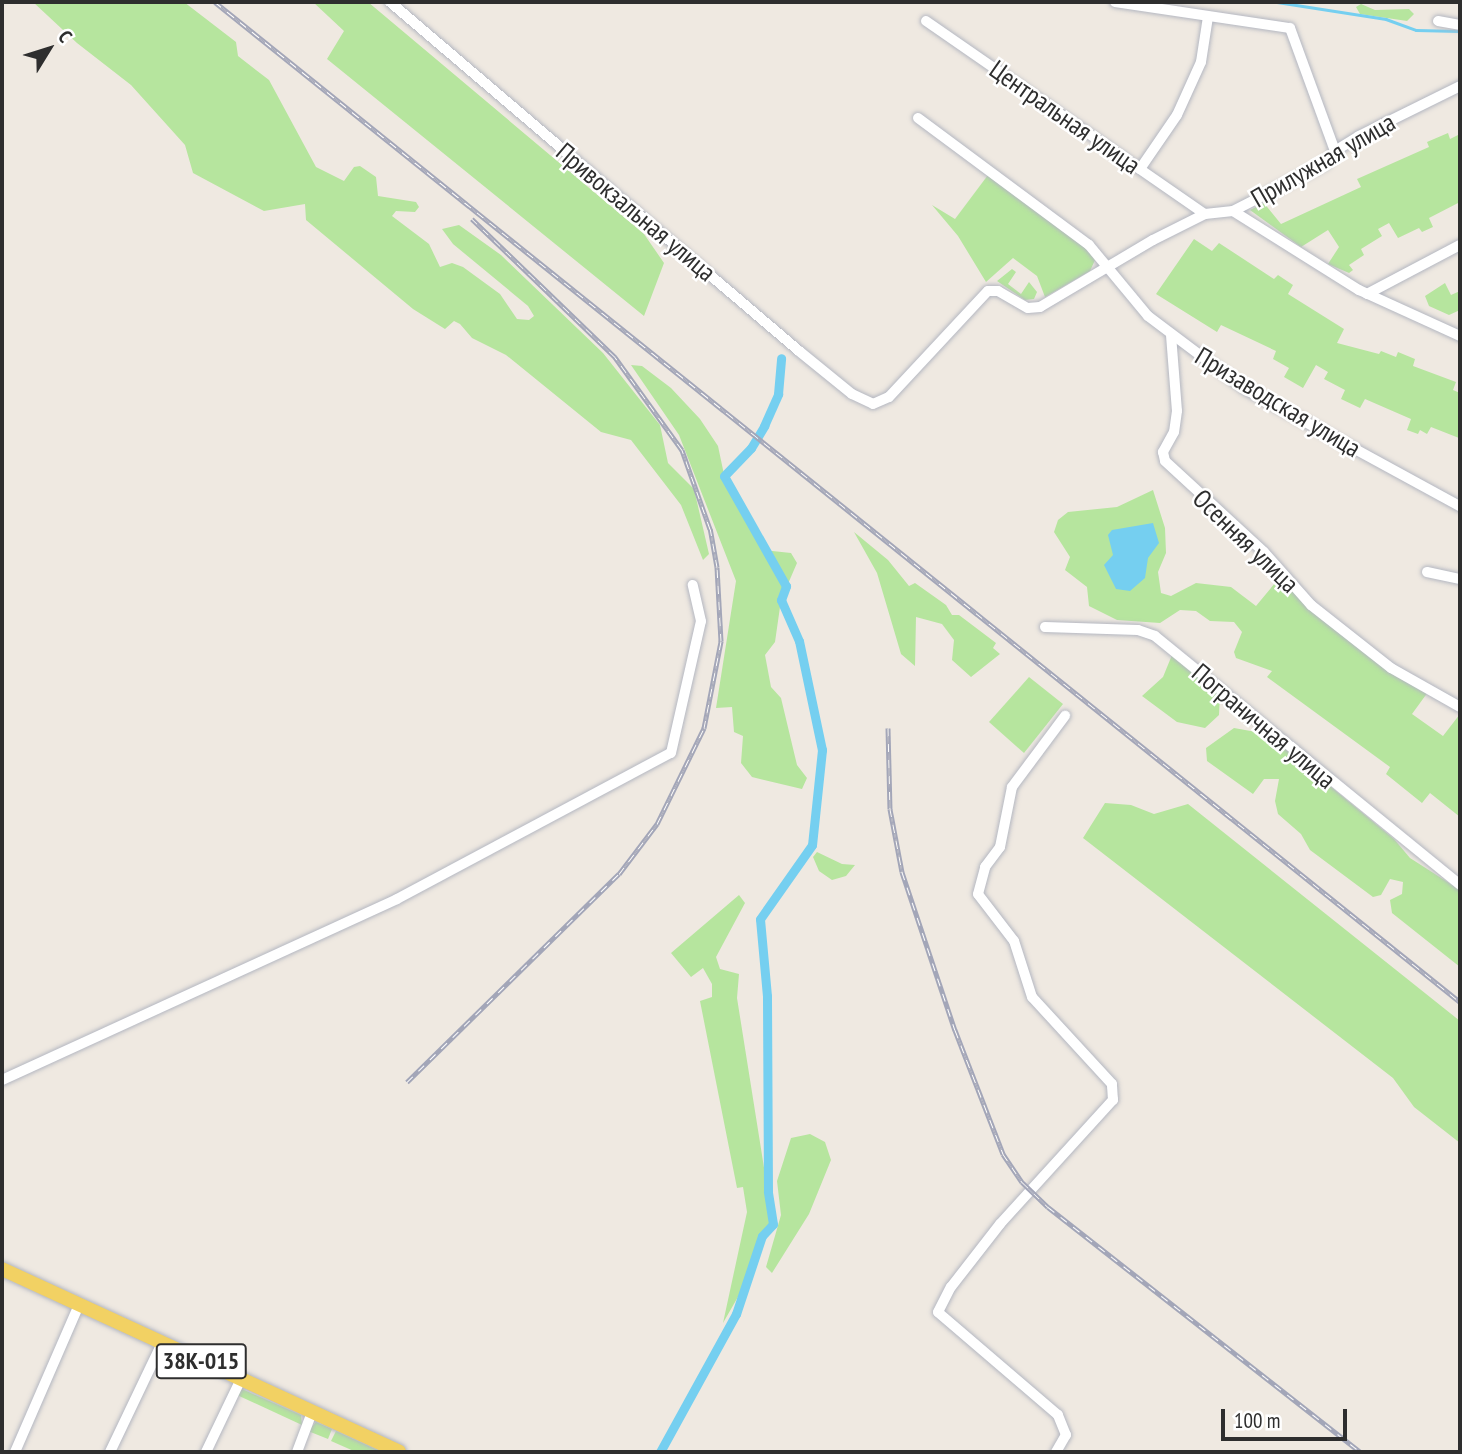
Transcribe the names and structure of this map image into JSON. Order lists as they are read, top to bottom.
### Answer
{
  "streets": {
    "main road": ["38К-015"],
    "street": [
      "Центральная улица",
      "Прилужная улица",
      "Привокзальная улица",
      "Призаводская улица",
      "Осенняя улица",
      "Пограничная улица"
    ]
  },
  "crossings": [
    ["Центральная улица", "Прилужная улица"],
    ["Прилужная улица", "Привокзальная улица"],
    ["Прилужная улица", "Призаводская улица"],
    ["Призаводская улица", "Осенняя улица"]
  ],
  "scale_bar": "100 m",
  "north": "top right"
}
